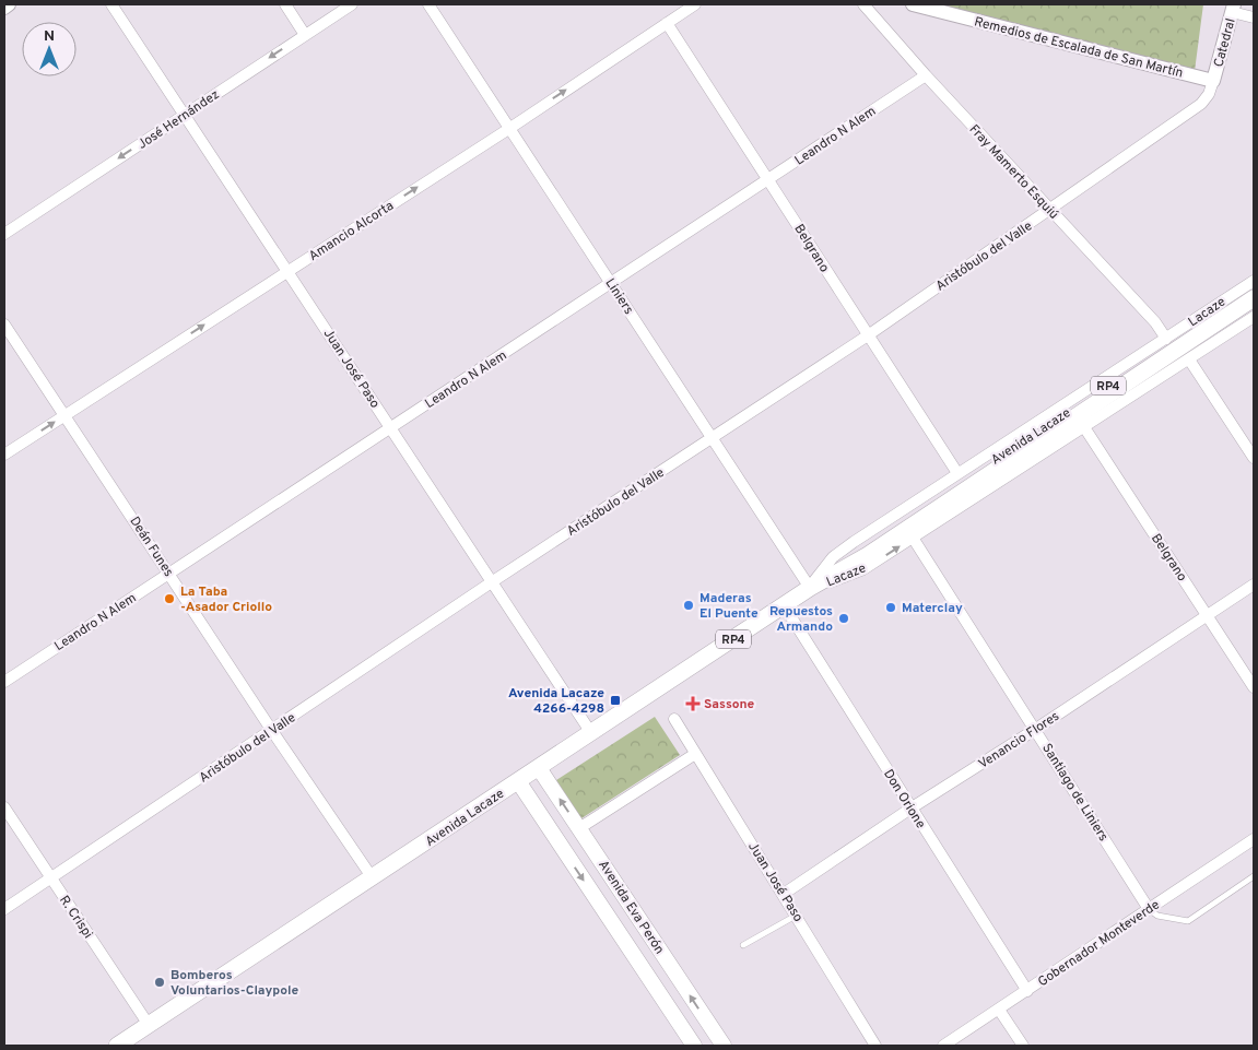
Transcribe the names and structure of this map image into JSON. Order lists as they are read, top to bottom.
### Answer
{
  "streets": {
    "main road": ["RP4", "Avenida Lacaze", "Avenida Eva Perón"],
    "street": [
      "Catedral",
      "Remedios de Escalada de San Martín",
      "José Hernández",
      "Leandro N Alem",
      "Fray Mamerto Esquiú",
      "Amancio Alcorta",
      "Belgrano",
      "Aristóbulo del Valle",
      "Liniers",
      "Lacaze",
      "Juan José Paso",
      "Deán Funes",
      "Venancio Flores",
      "Santiago de Liniers",
      "Don Orione",
      "R. Crispi",
      "Gobernador Monteverde"
    ]
  },
  "crossings": [
    ["Catedral", "Remedios de Escalada de San Martín"],
    ["Catedral", "Aristóbulo del Valle"],
    ["Remedios de Escalada de San Martín", "Aristóbulo del Valle"],
    ["José Hernández", "Juan José Paso"],
    ["Leandro N Alem", "Fray Mamerto Esquiú"],
    ["Leandro N Alem", "Belgrano"],
    ["Leandro N Alem", "Liniers"],
    ["Leandro N Alem", "Juan José Paso"],
    ["Leandro N Alem", "Deán Funes"],
    ["Fray Mamerto Esquiú", "Aristóbulo del Valle"],
    ["Fray Mamerto Esquiú", "Lacaze"],
    ["Amancio Alcorta", "Belgrano"],
    ["Amancio Alcorta", "Liniers"],
    ["Amancio Alcorta", "Juan José Paso"],
    ["Amancio Alcorta", "Deán Funes"],
    ["Belgrano", "Aristóbulo del Valle"],
    ["Belgrano", "Lacaze"],
    ["Belgrano", "Avenida Lacaze"],
    ["Belgrano", "Venancio Flores"],
    ["Aristóbulo del Valle", "Liniers"],
    ["Aristóbulo del Valle", "Juan José Paso"],
    ["Aristóbulo del Valle", "Deán Funes"],
    ["Aristóbulo del Valle", "R. Crispi"],
    ["Liniers", "Lacaze"],
    ["Liniers", "Avenida Lacaze"],
    ["Lacaze", "Avenida Lacaze"],
    ["Lacaze", "Santiago de Liniers"],
    ["Juan José Paso", "Avenida Lacaze"],
    ["Juan José Paso", "Venancio Flores"],
    ["Avenida Lacaze", "Deán Funes"],
    ["Avenida Lacaze", "Don Orione"],
    ["Avenida Lacaze", "Avenida Eva Perón"],
    ["Avenida Lacaze", "R. Crispi"],
    ["Venancio Flores", "Santiago de Liniers"],
    ["Venancio Flores", "Don Orione"],
    ["Santiago de Liniers", "Gobernador Monteverde"],
    ["Don Orione", "Gobernador Monteverde"]
  ],
  "one_way": ["José Hernández", "Amancio Alcorta"],
  "places": {
    "other": [
      "La Taba -Asador Criollo",
      "Maderas El Puente",
      "Materclay",
      "Repuestos Armando",
      "Bomberos Voluntarios-Claypole"
    ],
    "transit": ["Avenida Lacaze 4266-4298"],
    "health": ["Sassone"]
  },
  "north": "top"
}
